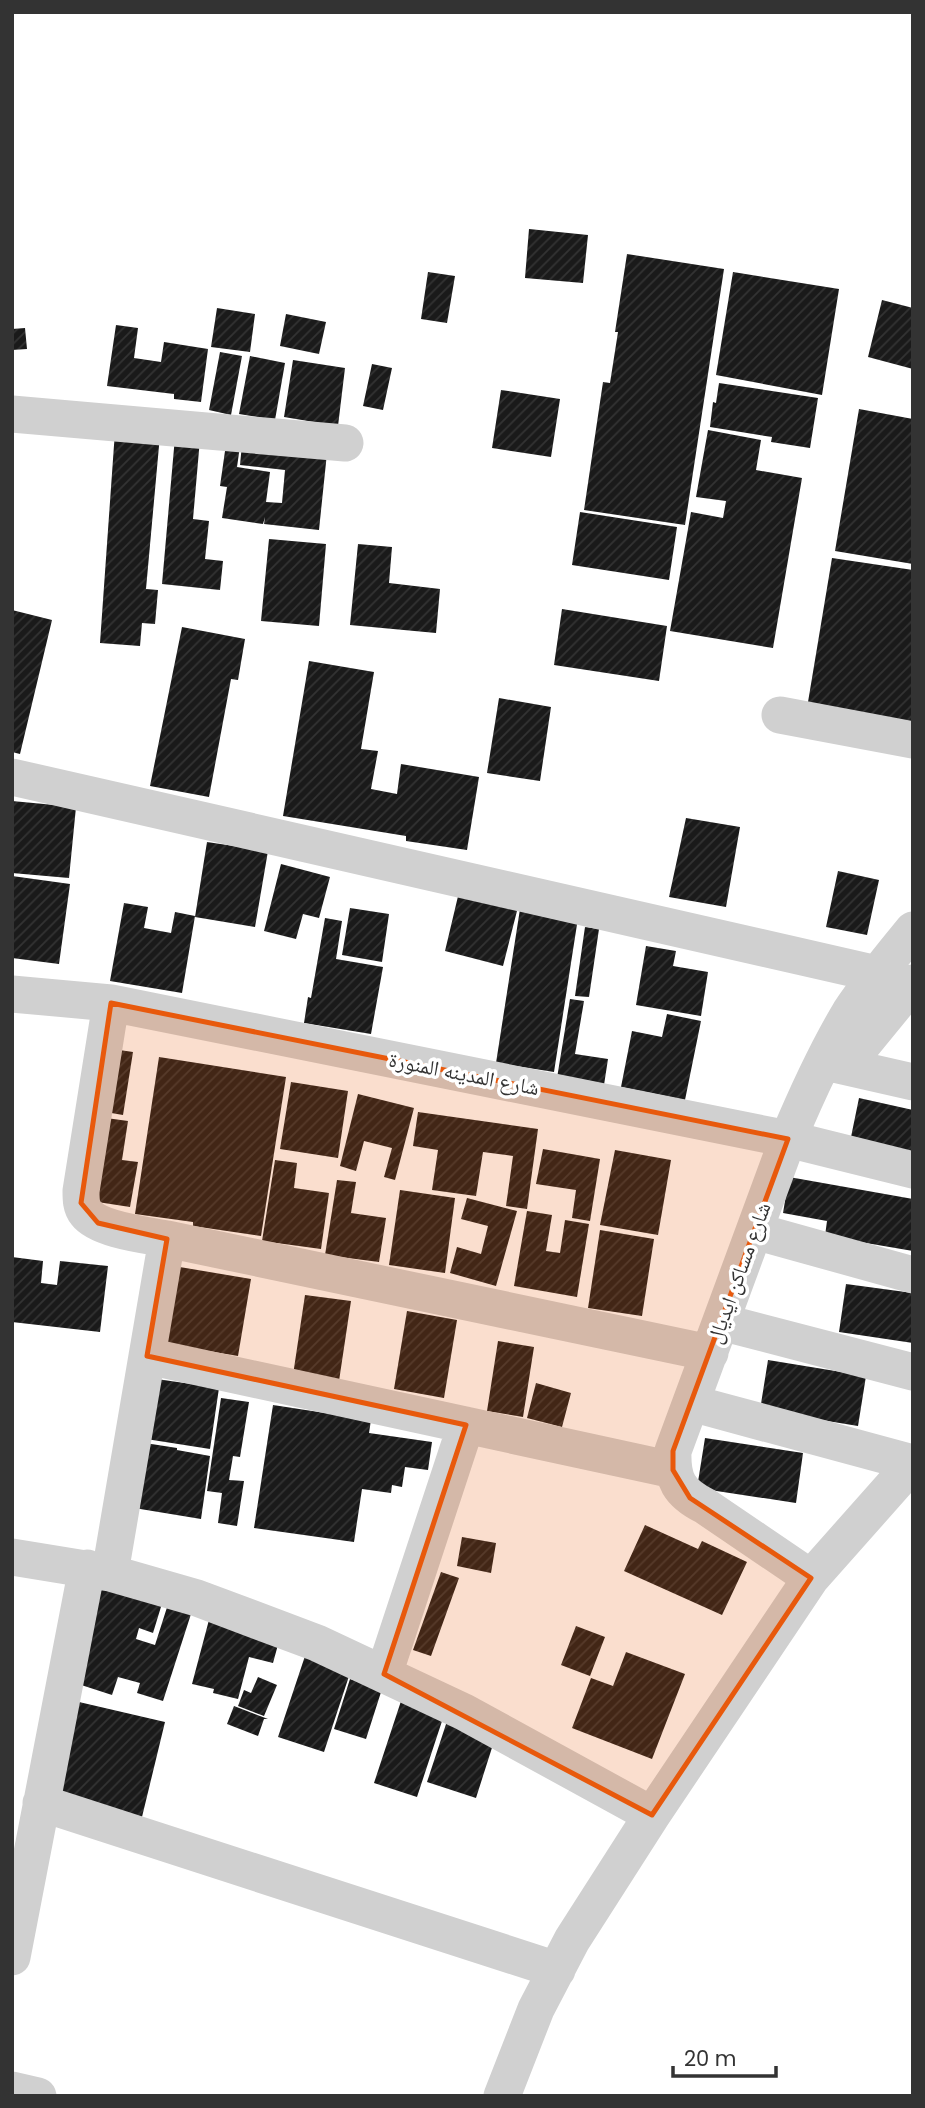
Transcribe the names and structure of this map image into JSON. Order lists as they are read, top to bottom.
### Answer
{
  "streets": {
    "street": ["شارع المدينه المنورة", "شارع مساكن ايديال"]
  },
  "crossings": [
    ["شارع المدينه المنورة", "شارع مساكن ايديال"]
  ],
  "scale_bar": "20 m"
}
